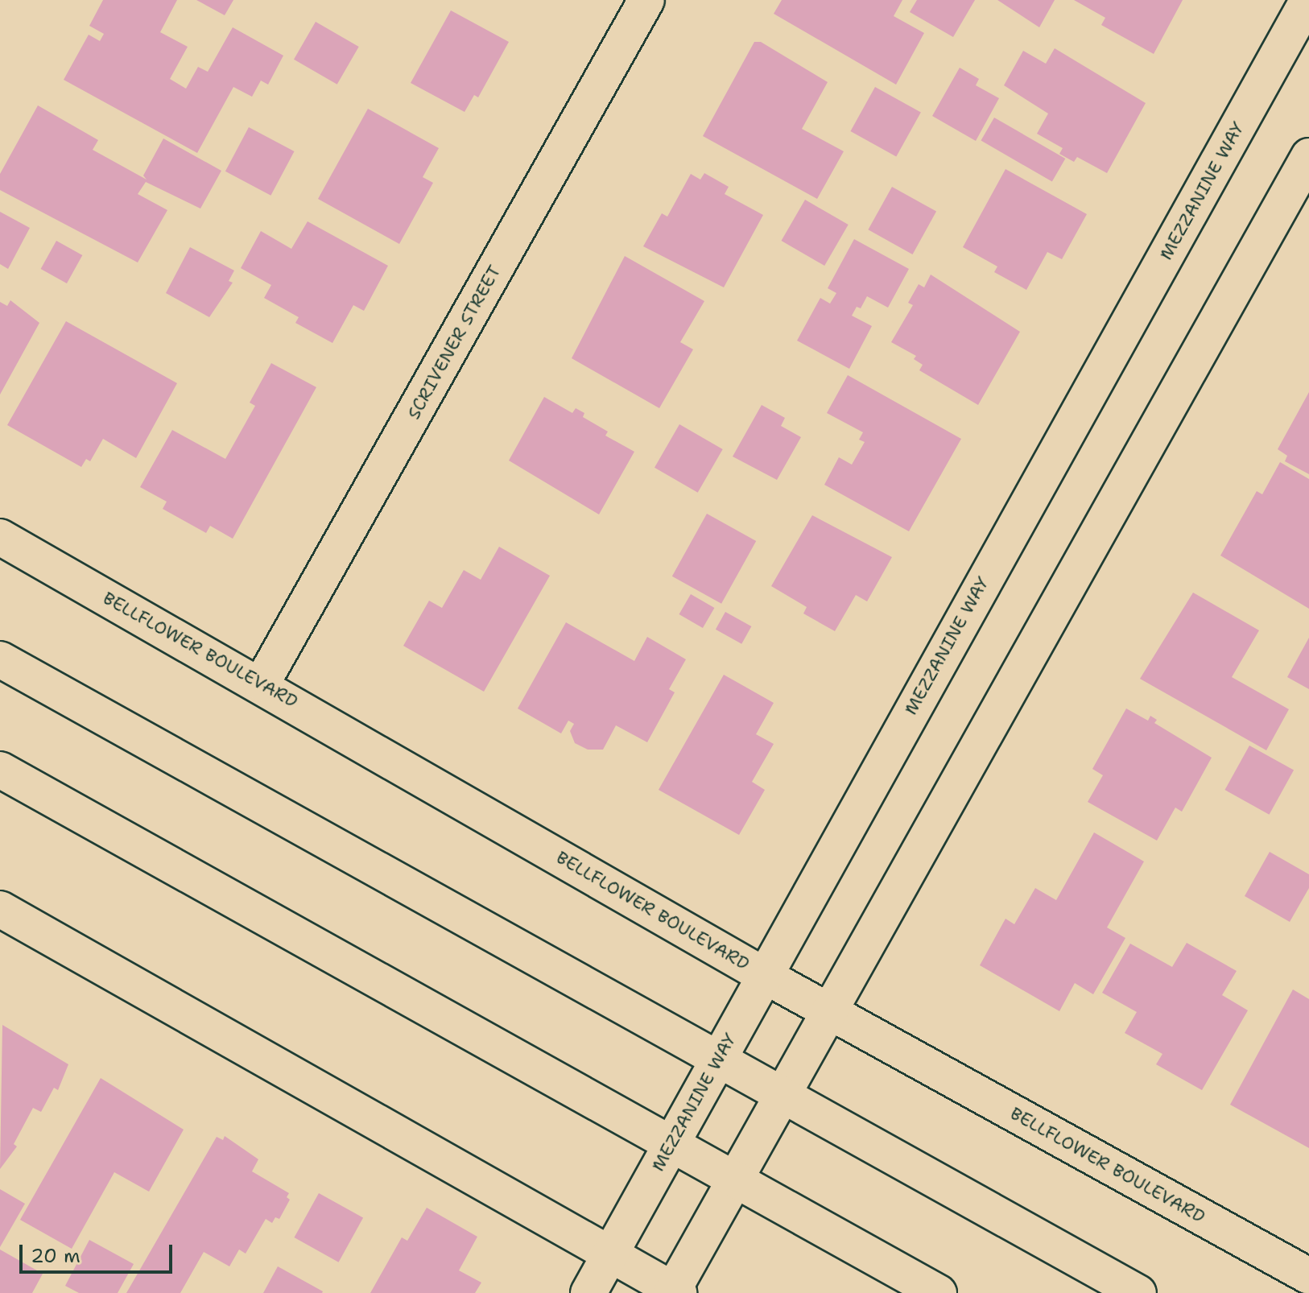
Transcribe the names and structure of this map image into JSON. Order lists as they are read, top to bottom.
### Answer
{
  "streets": {
    "street": ["MEZZANINE WAY", "SCRIVENER STREET", "BELLFLOWER BOULEVARD"]
  },
  "crossings": [
    ["MEZZANINE WAY", "BELLFLOWER BOULEVARD"],
    ["SCRIVENER STREET", "BELLFLOWER BOULEVARD"]
  ],
  "scale_bar": "20 m"
}
